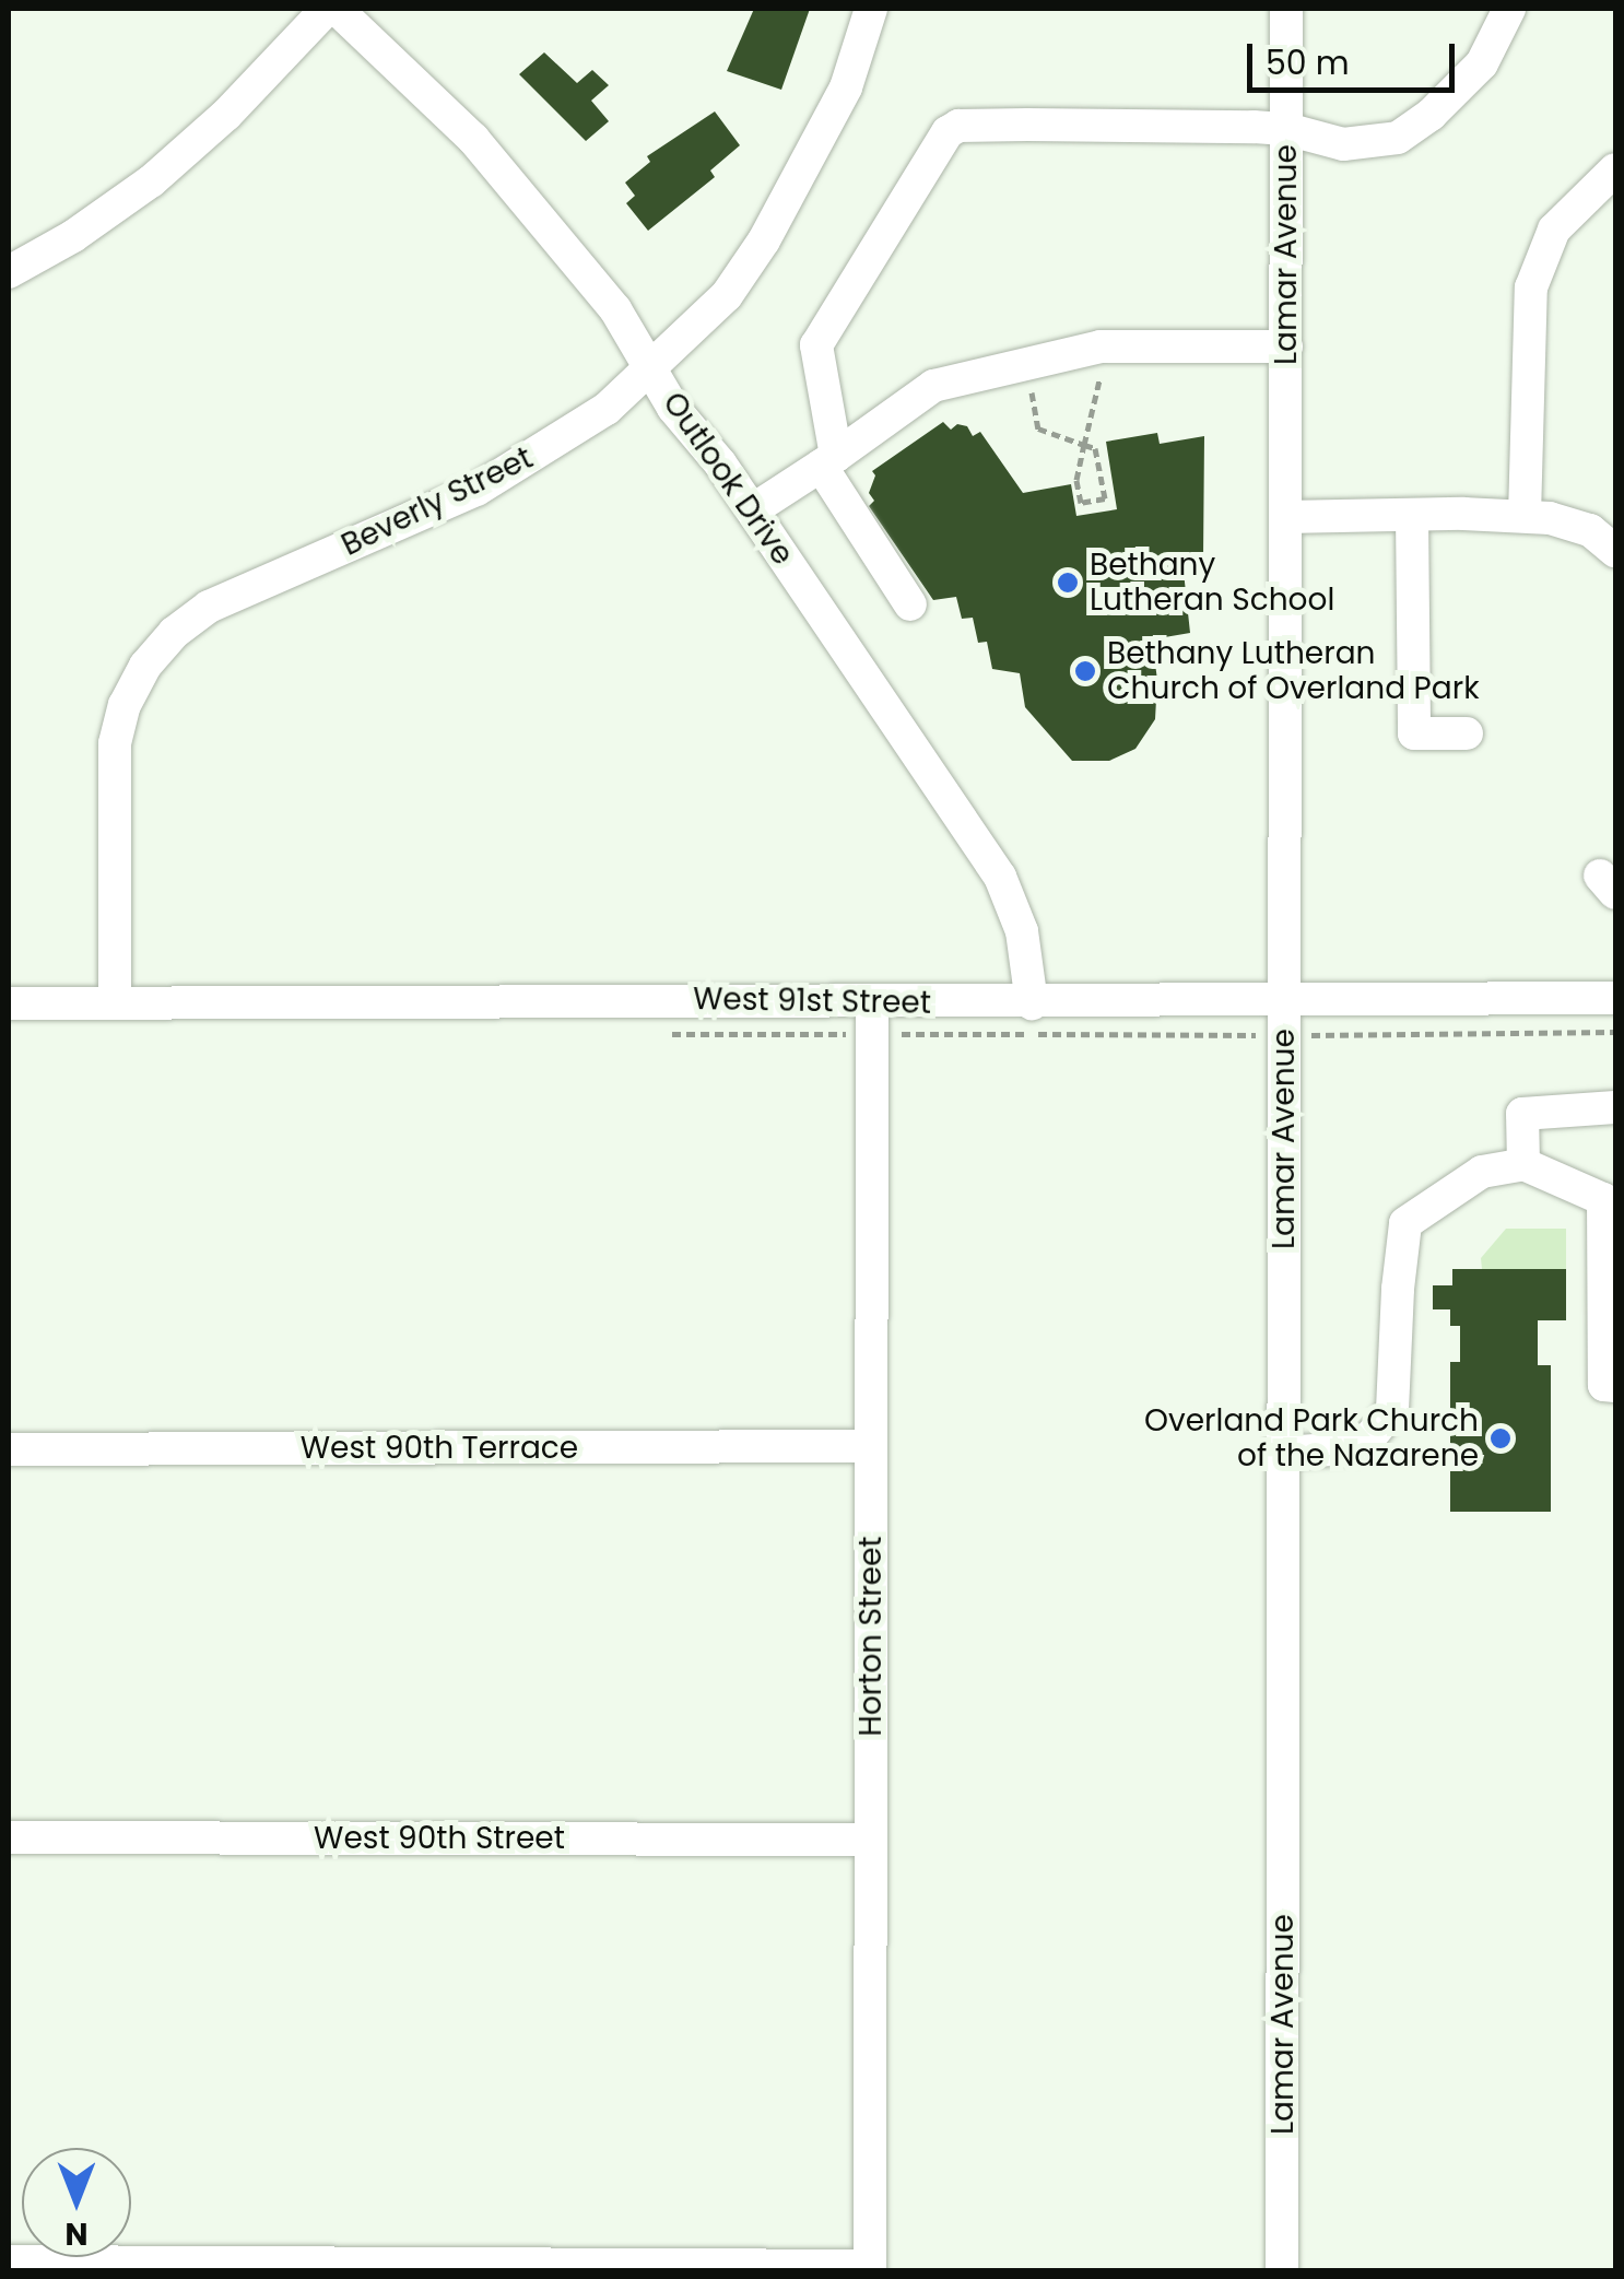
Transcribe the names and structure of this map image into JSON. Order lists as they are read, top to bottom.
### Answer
{
  "streets": {
    "street": [
      "Lamar Avenue",
      "Outlook Drive",
      "Beverly Street",
      "West 91st Street",
      "West 90th Terrace",
      "Horton Street",
      "West 90th Street"
    ]
  },
  "crossings": [
    ["Lamar Avenue", "West 91st Street"],
    ["Outlook Drive", "Beverly Street"],
    ["Outlook Drive", "West 91st Street"],
    ["Beverly Street", "West 91st Street"],
    ["West 91st Street", "Horton Street"],
    ["West 90th Terrace", "Horton Street"],
    ["Horton Street", "West 90th Street"]
  ],
  "places": ["Bethany Lutheran School", "Bethany Lutheran Church of Overland Park", "Overland Park Church of the Nazarene"],
  "scale_bar": "50 m",
  "north": "bottom"
}
